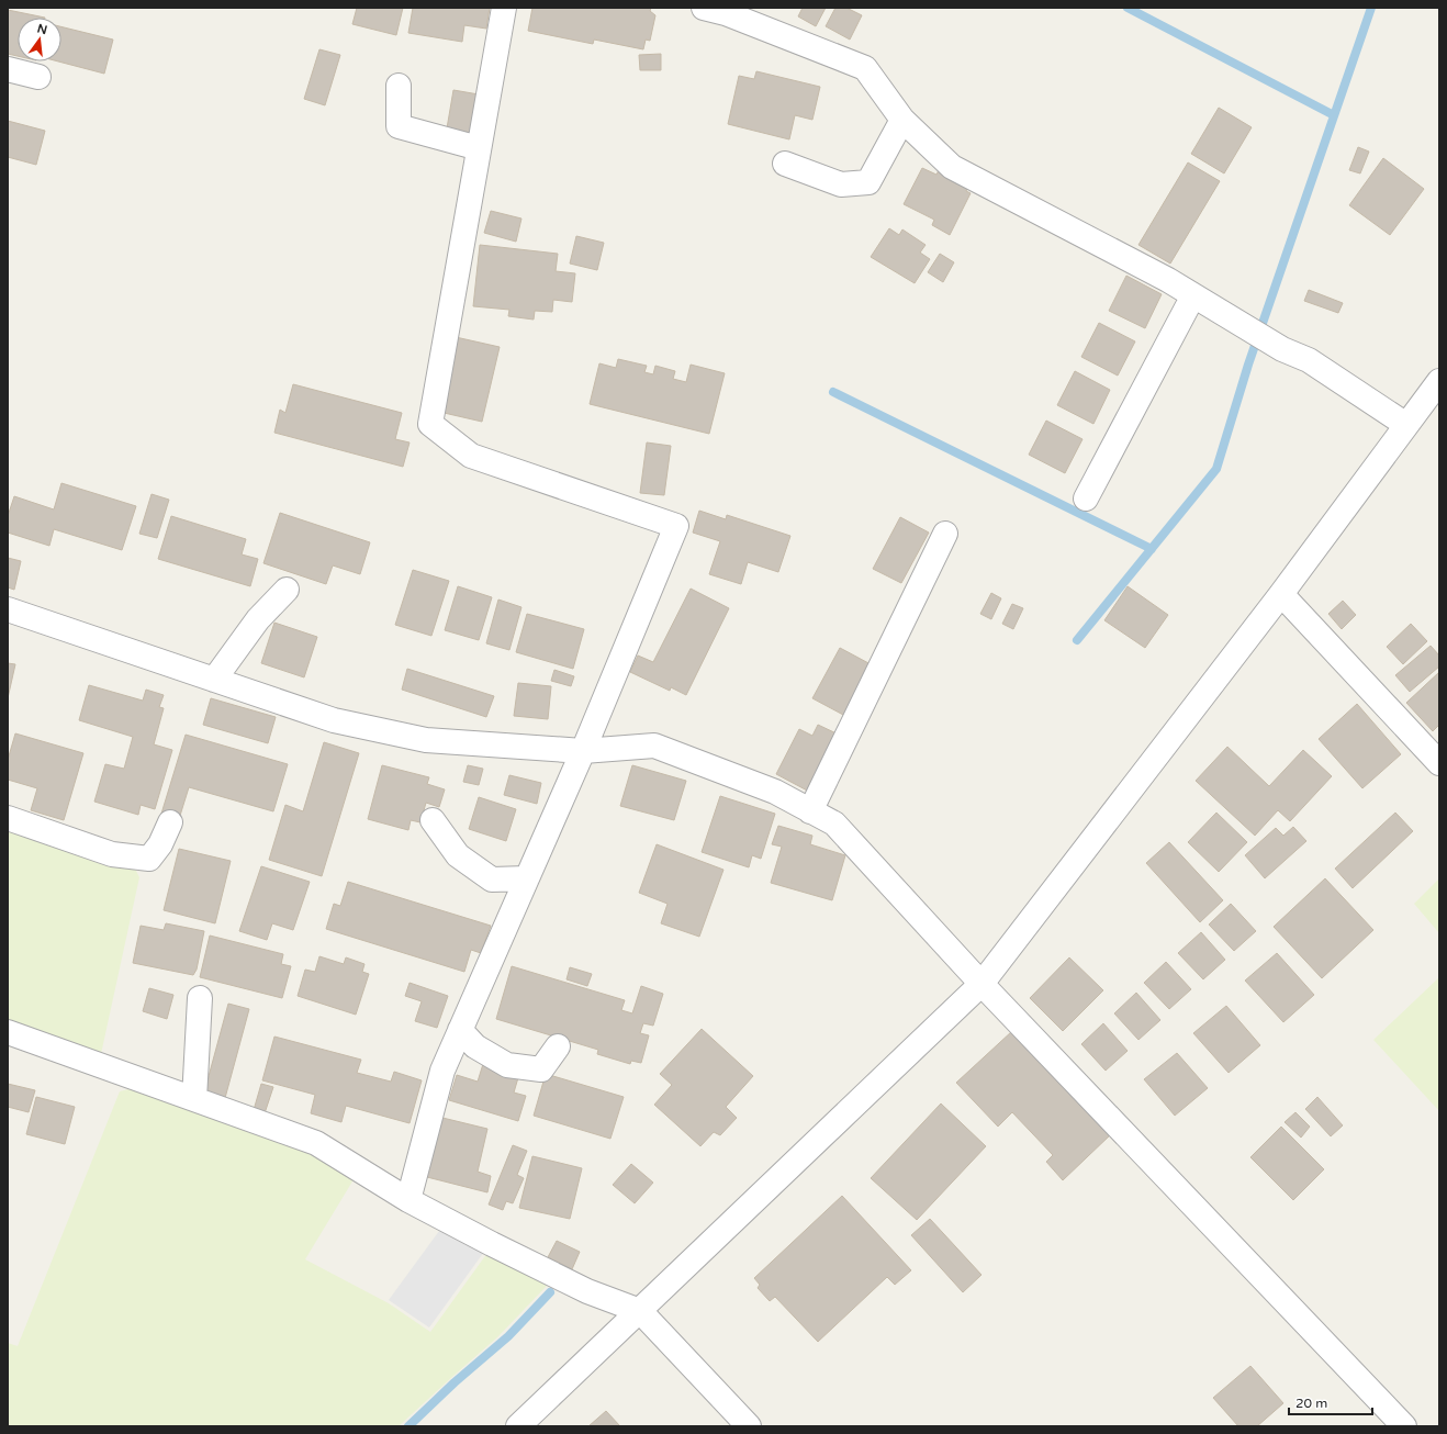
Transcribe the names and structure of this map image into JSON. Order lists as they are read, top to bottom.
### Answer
{
  "scale_bar": "20 m",
  "north": "top"
}
